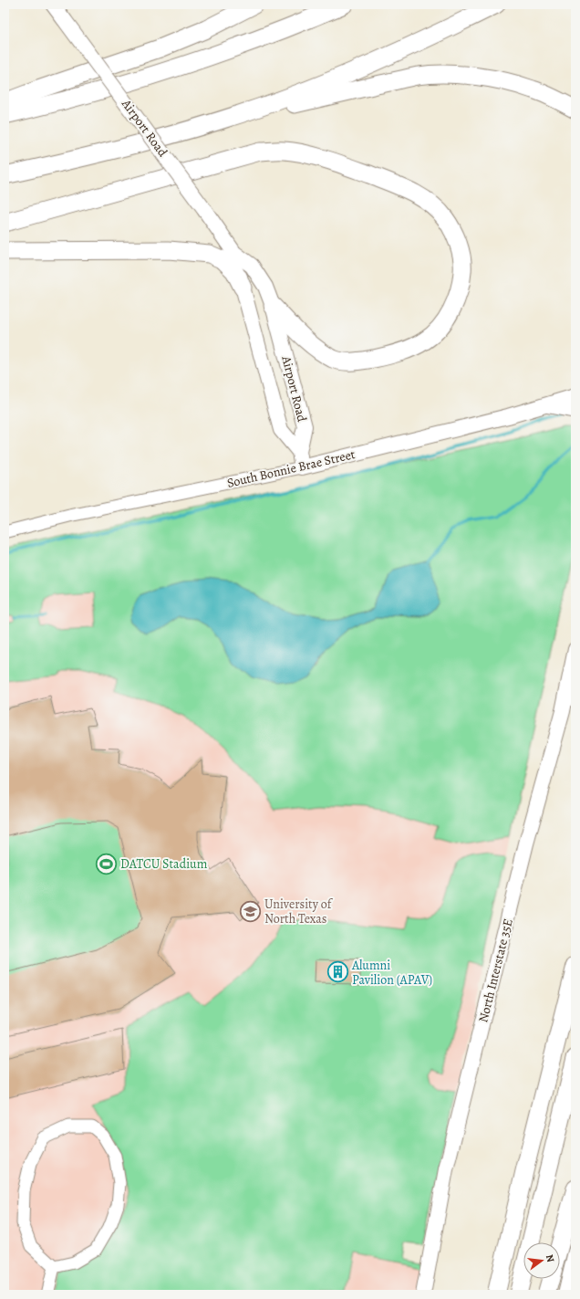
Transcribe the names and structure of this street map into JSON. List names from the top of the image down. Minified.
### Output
{"streets":{"main road":["Airport Road","South Bonnie Brae Street","North Interstate 35E"]},"crossings":[["Airport Road","South Bonnie Brae Street"]],"places":{"sports":["DATCU Stadium"],"school or university":["University of North Texas"],"building":["Alumni Pavilion (APAV)"]},"north":"right"}
